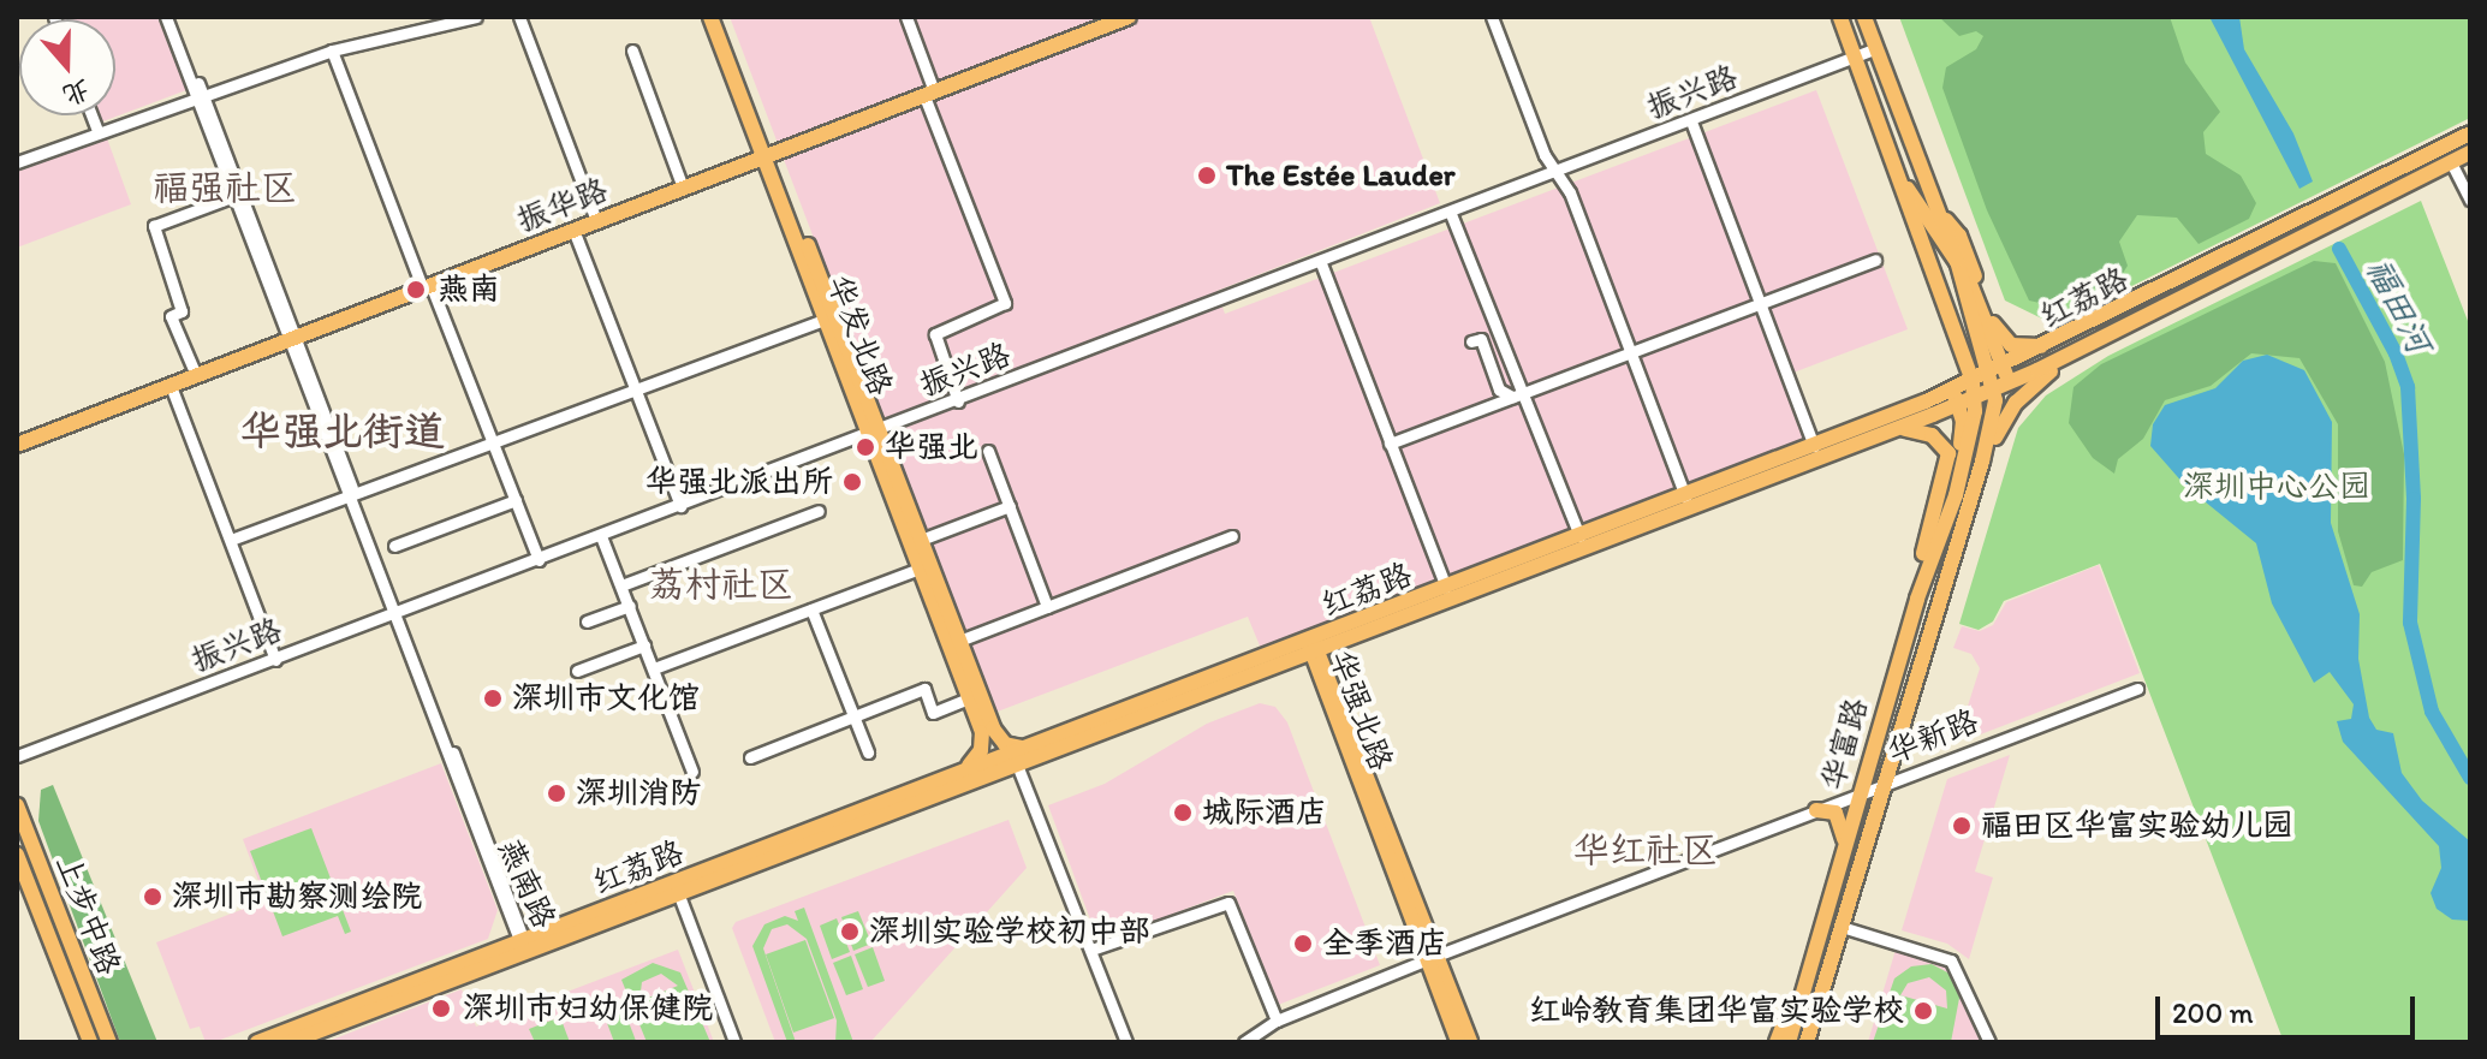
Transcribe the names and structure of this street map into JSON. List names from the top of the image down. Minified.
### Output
{"streets":{"main road":["振华路","红荔路","华发北路","华强北路","华富路","上步中路"],"street":["振兴路","华新路","燕南路"]},"crossings":[["振兴路","华发北路"],["振兴路","华富路"],["振兴路","燕南路"],["振华路","华发北路"],["振华路","燕南路"],["红荔路","华发北路"],["红荔路","华强北路"],["红荔路","华富路"],["红荔路","燕南路"],["华强北路","华新路"],["华新路","华富路"]],"districts":["福强社区","华强北街道","荔村社区","华红社区"],"water":["福田河"],"parks":["深圳中心公园"],"places":["The Estée Lauder","燕南","华强北","华强北派出所","深圳市文化馆","深圳消防","城际酒店","福田区华富实验幼儿园","深圳市勘察测绘院","深圳实验学校初中部","全季酒店","深圳市妇幼保健院","红岭教育集团华富实验学校"],"scale_bar":"200 m","north":"bottom"}
